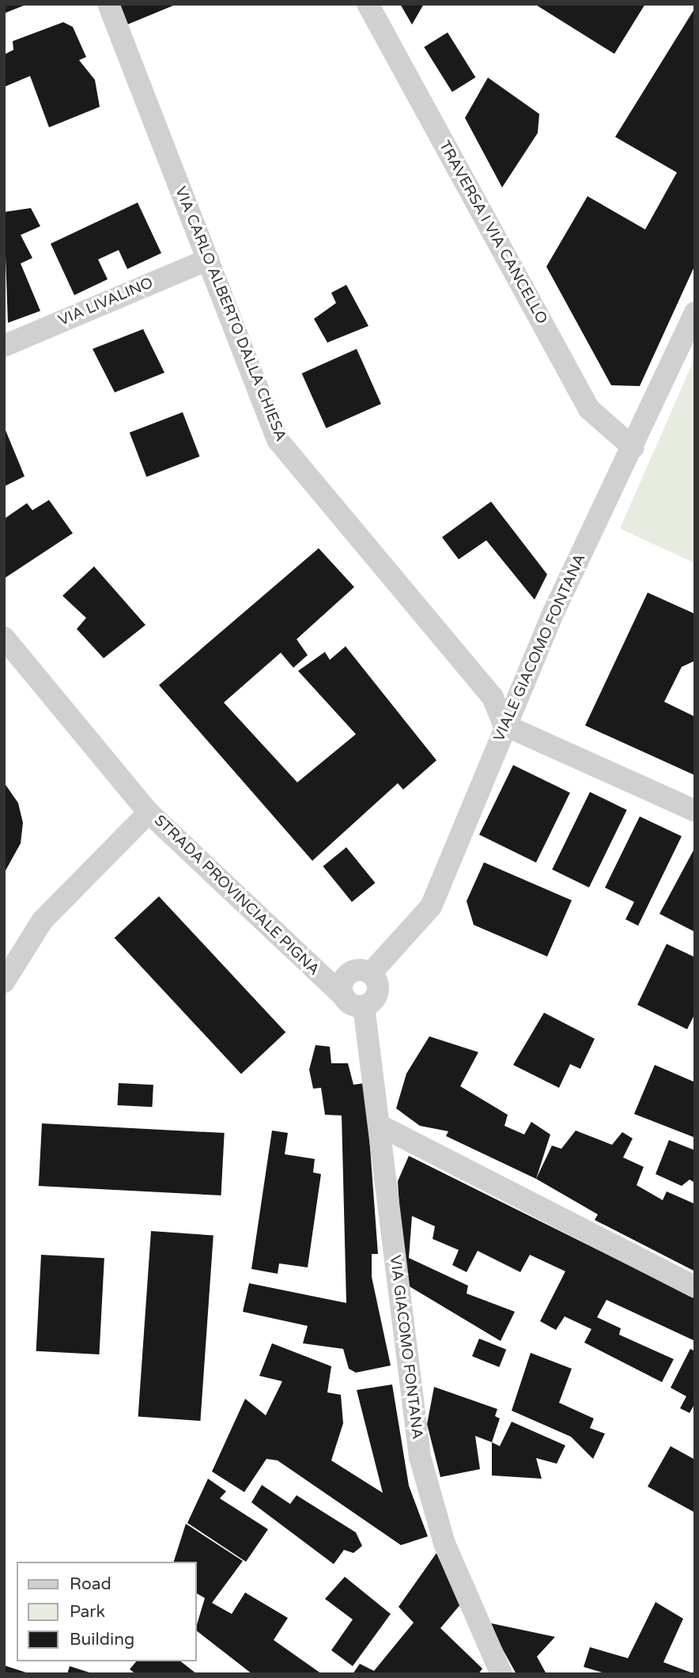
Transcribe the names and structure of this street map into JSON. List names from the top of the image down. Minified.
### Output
{"streets":{"street":["TRAVERSA I VIA CANCELLO","VIA LIVALINO","VIA CARLO ALBERTO DALLA CHIESA","VIALE GIACOMO FONTANA","STRADA PROVINCIALE PIGNA","VIA GIACOMO FONTANA"]},"crossings":[["TRAVERSA I VIA CANCELLO","VIALE GIACOMO FONTANA"],["VIA LIVALINO","VIA CARLO ALBERTO DALLA CHIESA"],["VIA CARLO ALBERTO DALLA CHIESA","VIALE GIACOMO FONTANA"],["VIALE GIACOMO FONTANA","STRADA PROVINCIALE PIGNA"],["VIALE GIACOMO FONTANA","VIA GIACOMO FONTANA"],["STRADA PROVINCIALE PIGNA","VIA GIACOMO FONTANA"]],"legend":["Road","Park","Building"]}
